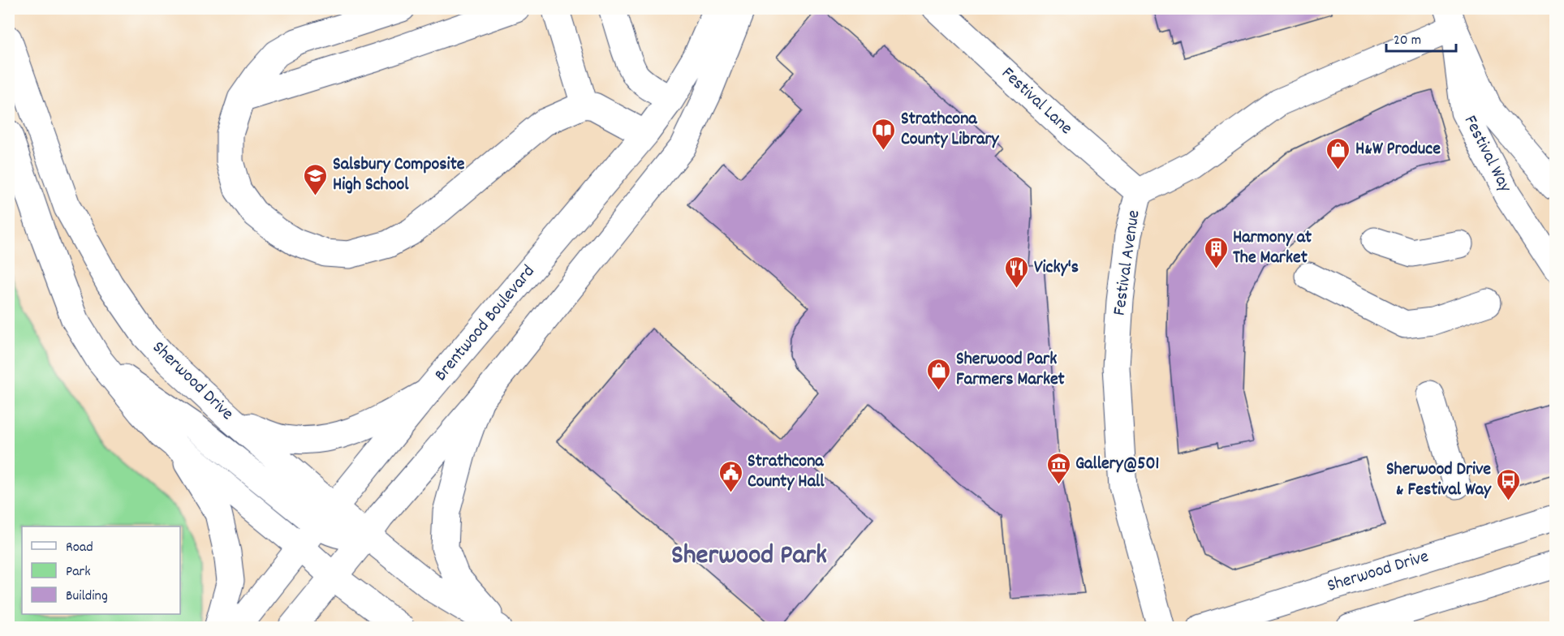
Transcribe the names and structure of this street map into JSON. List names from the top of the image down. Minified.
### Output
{"streets":{"main road":["Festival Lane","Festival Way","Festival Avenue","Brentwood Boulevard","Sherwood Drive"]},"crossings":[["Festival Lane","Festival Avenue"],["Festival Way","Festival Avenue"],["Brentwood Boulevard","Sherwood Drive"]],"districts":["Sherwood Park"],"places":{"library":["Strathcona County Library"],"shop":["H&W Produce","Sherwood Park Farmers Market"],"school or university":["Salsbury Composite High School"],"building":["Harmony at The Market"],"restaurant":["Vicky's"],"museum":["Gallery@501"],"public building":["Strathcona County Hall"],"bus stop":["Sherwood Drive & Festival Way"]},"legend":["Road","Park","Building"],"scale_bar":"20 m"}
